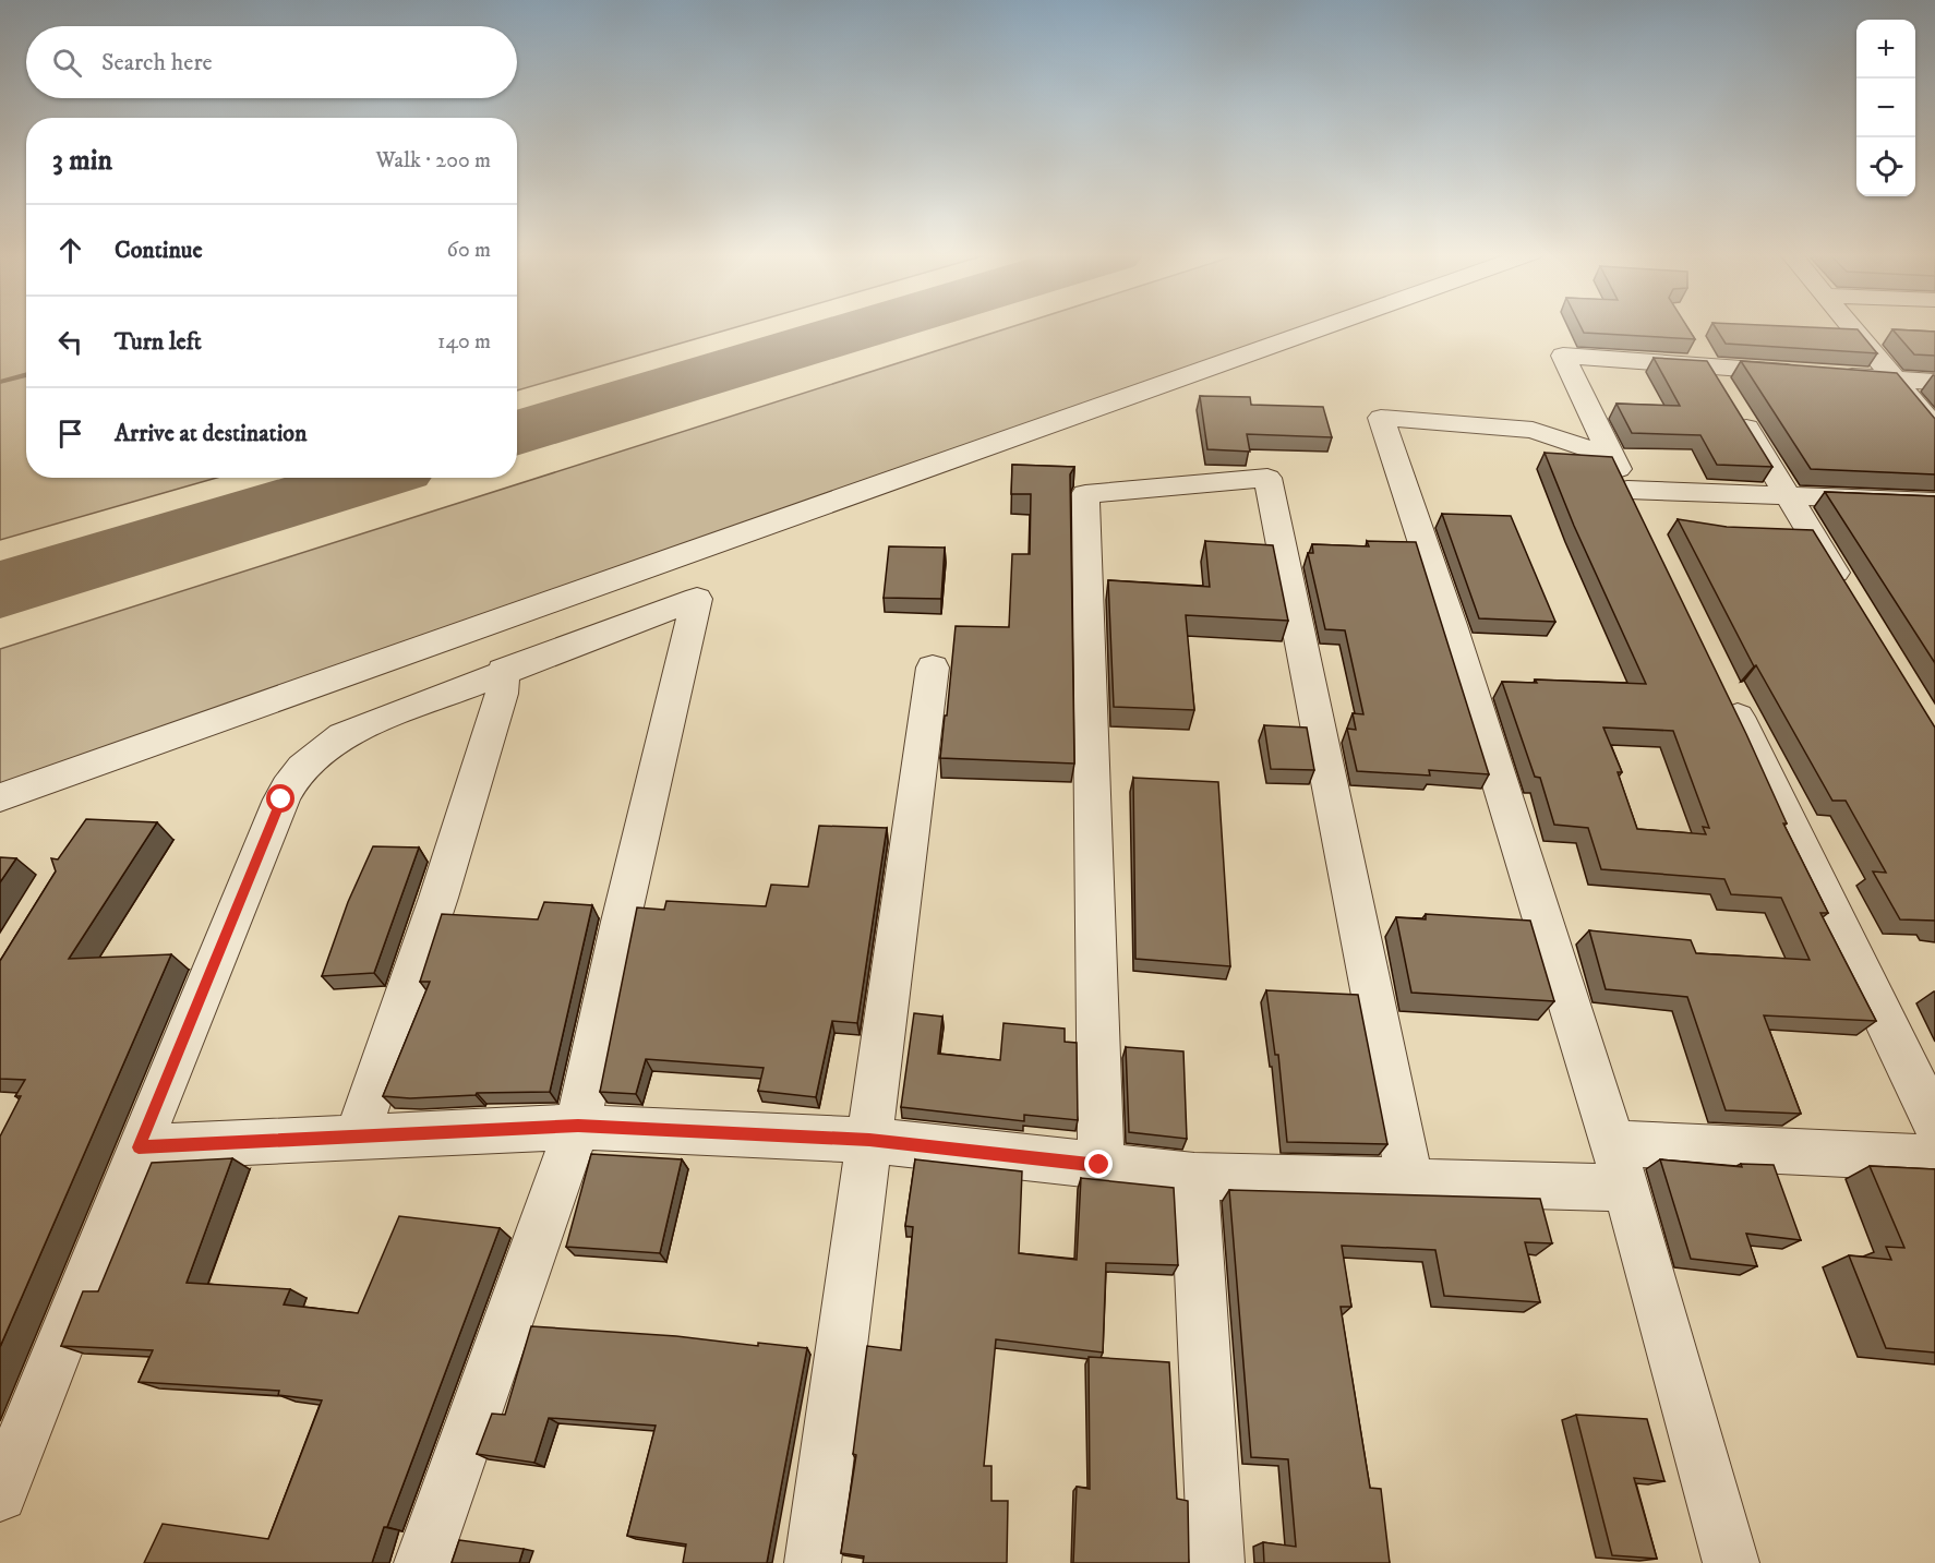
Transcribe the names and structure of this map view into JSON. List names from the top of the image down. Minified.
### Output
{"page":{"map_buttons":["+","−"],"search":"Search here","heading":["3 min","Walk · 200 m"],"list":[["Continue","60 m"],["Turn left","140 m"],"Arrive at destination"]}}
